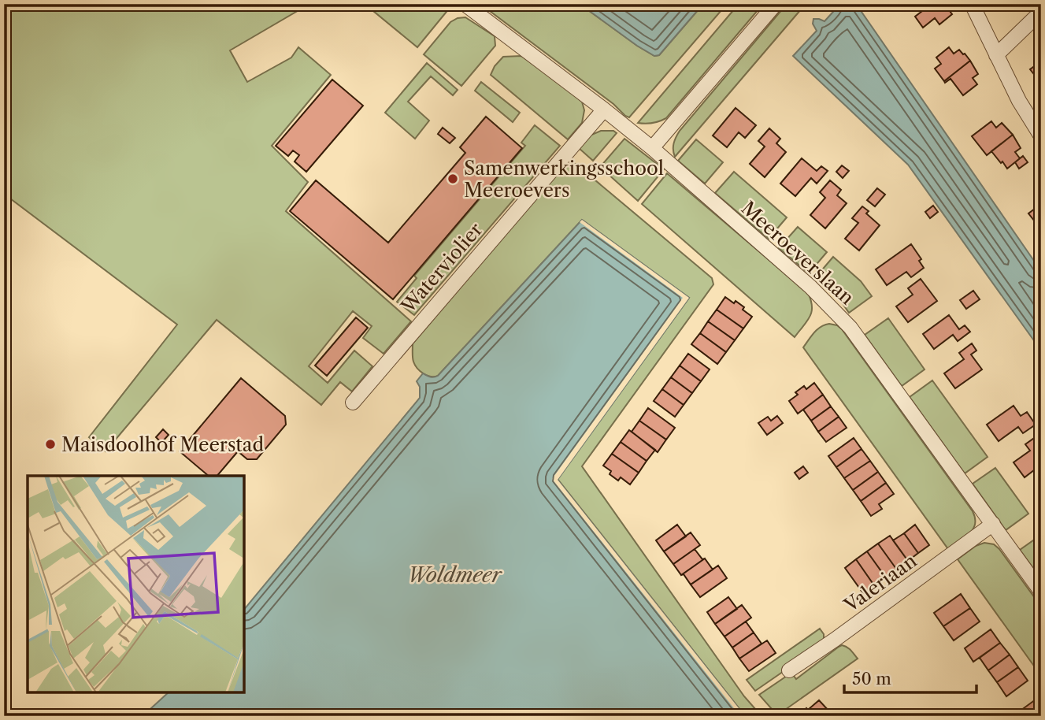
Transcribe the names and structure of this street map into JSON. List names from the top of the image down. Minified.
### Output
{"streets":{"street":["Meeroeverslaan","Waterviolier","Valeriaan"]},"crossings":[["Meeroeverslaan","Waterviolier"],["Meeroeverslaan","Valeriaan"]],"water":["Woldmeer"],"places":["Samenwerkingsschool Meeroevers","Maisdoolhof Meerstad"],"scale_bar":"50 m"}
